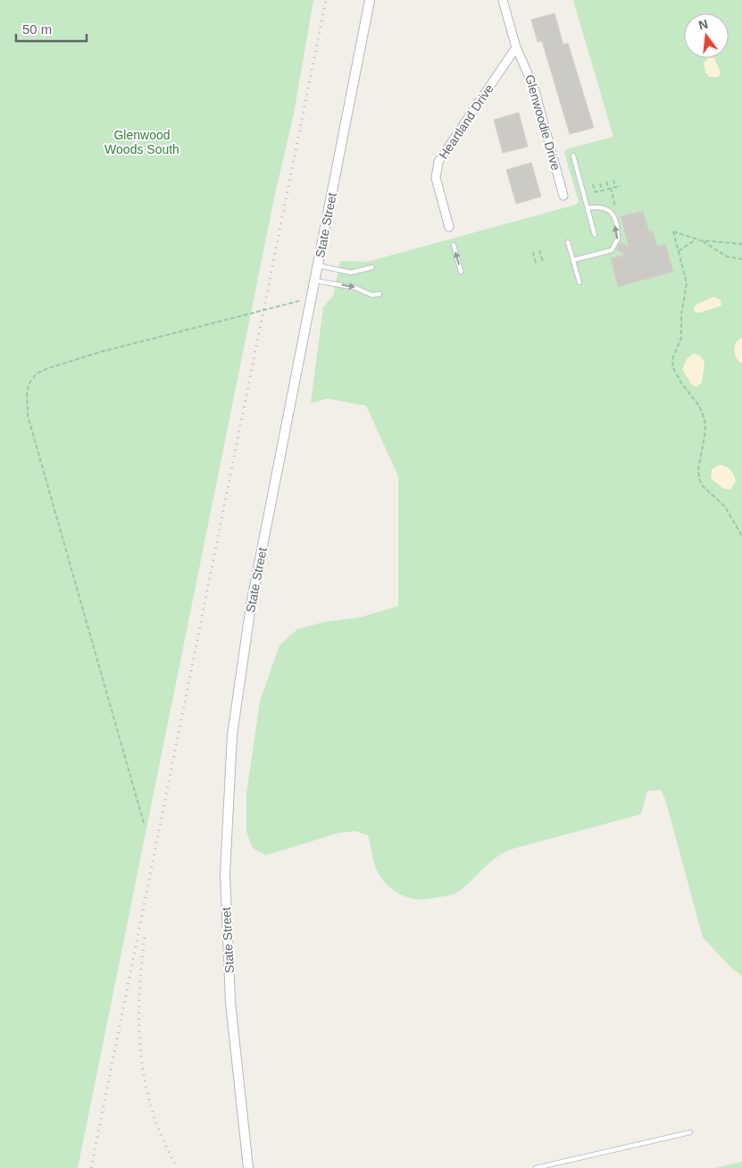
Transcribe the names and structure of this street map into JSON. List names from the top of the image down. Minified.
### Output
{"streets":{"street":["Heartland Drive","Glenwoodie Drive","State Street"]},"crossings":[["Heartland Drive","Glenwoodie Drive"]],"parks":["Glenwood Woods South"],"scale_bar":"50 m","north":"top"}
